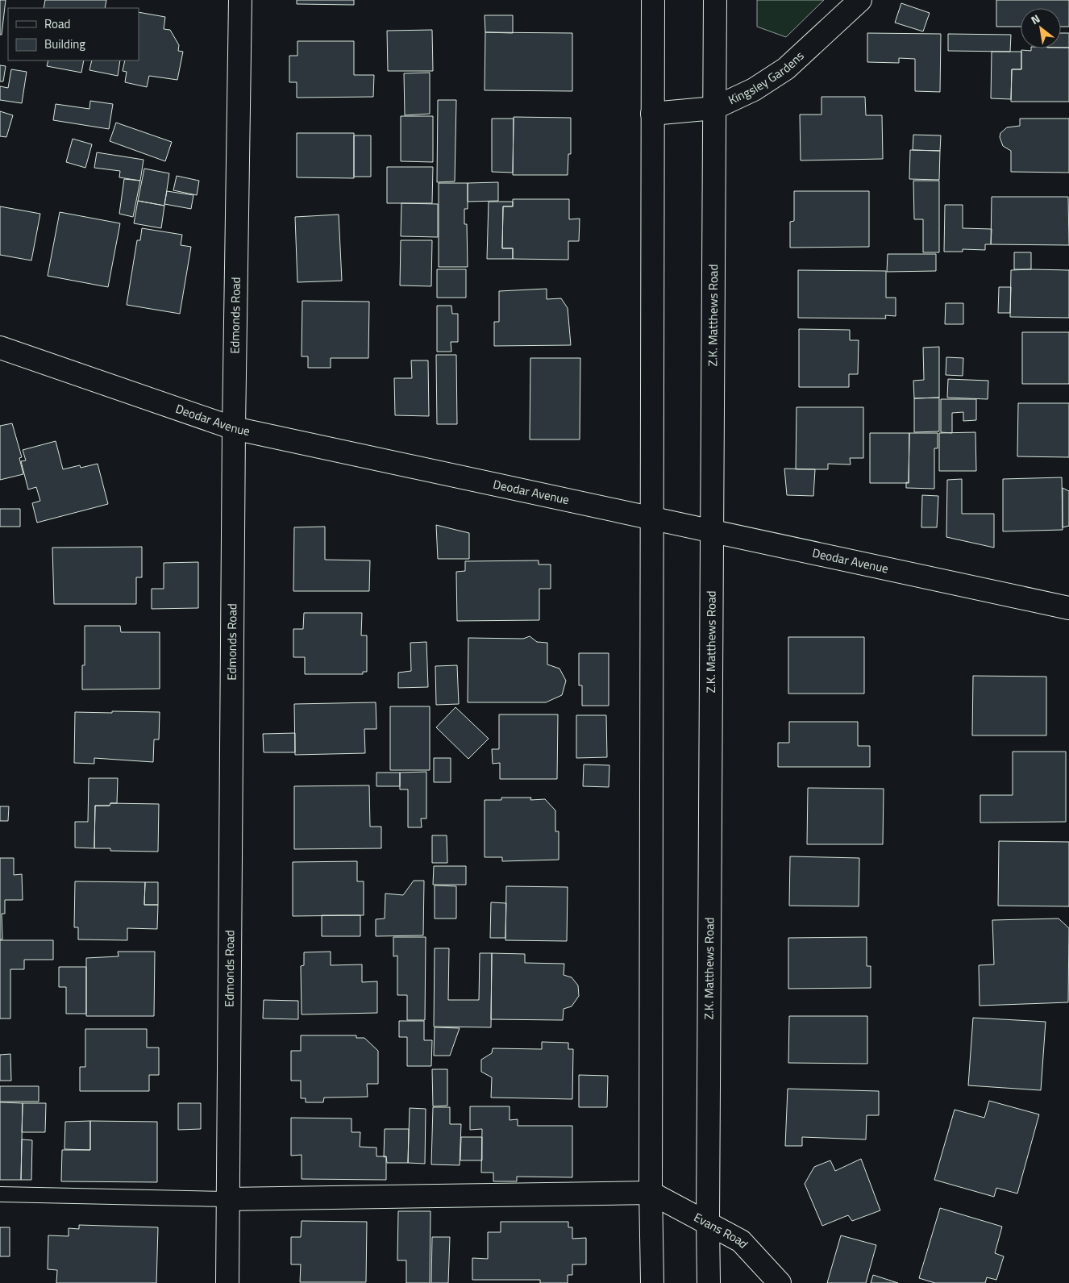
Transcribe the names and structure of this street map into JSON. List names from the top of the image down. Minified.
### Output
{"streets":{"street":["Kingsley Gardens","Edmonds Road","Z.K. Matthews Road","Deodar Avenue","Evans Road"]},"crossings":[["Kingsley Gardens","Z.K. Matthews Road"],["Edmonds Road","Deodar Avenue"],["Z.K. Matthews Road","Deodar Avenue"],["Z.K. Matthews Road","Evans Road"]],"legend":["Road","Building"],"north":"top left"}
